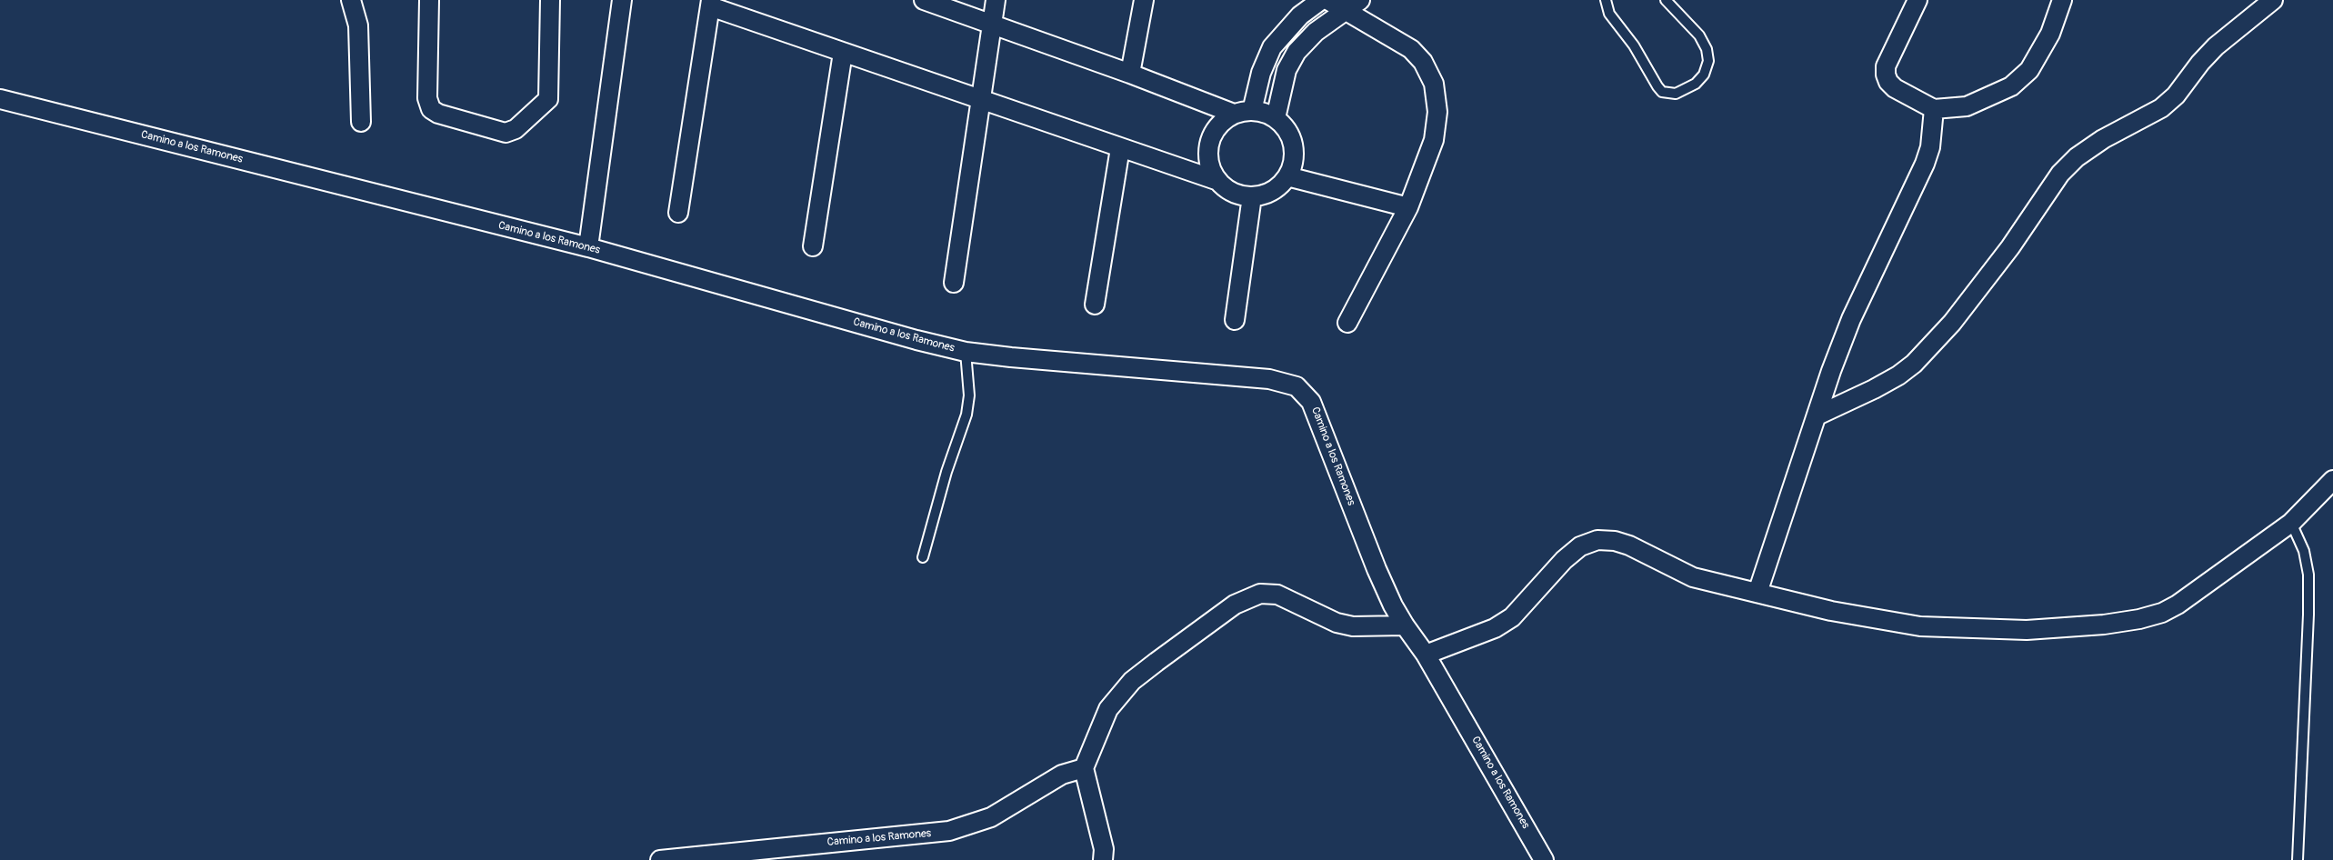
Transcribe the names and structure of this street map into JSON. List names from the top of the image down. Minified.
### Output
{"streets":{"street":["Camino a los Ramones"]}}
